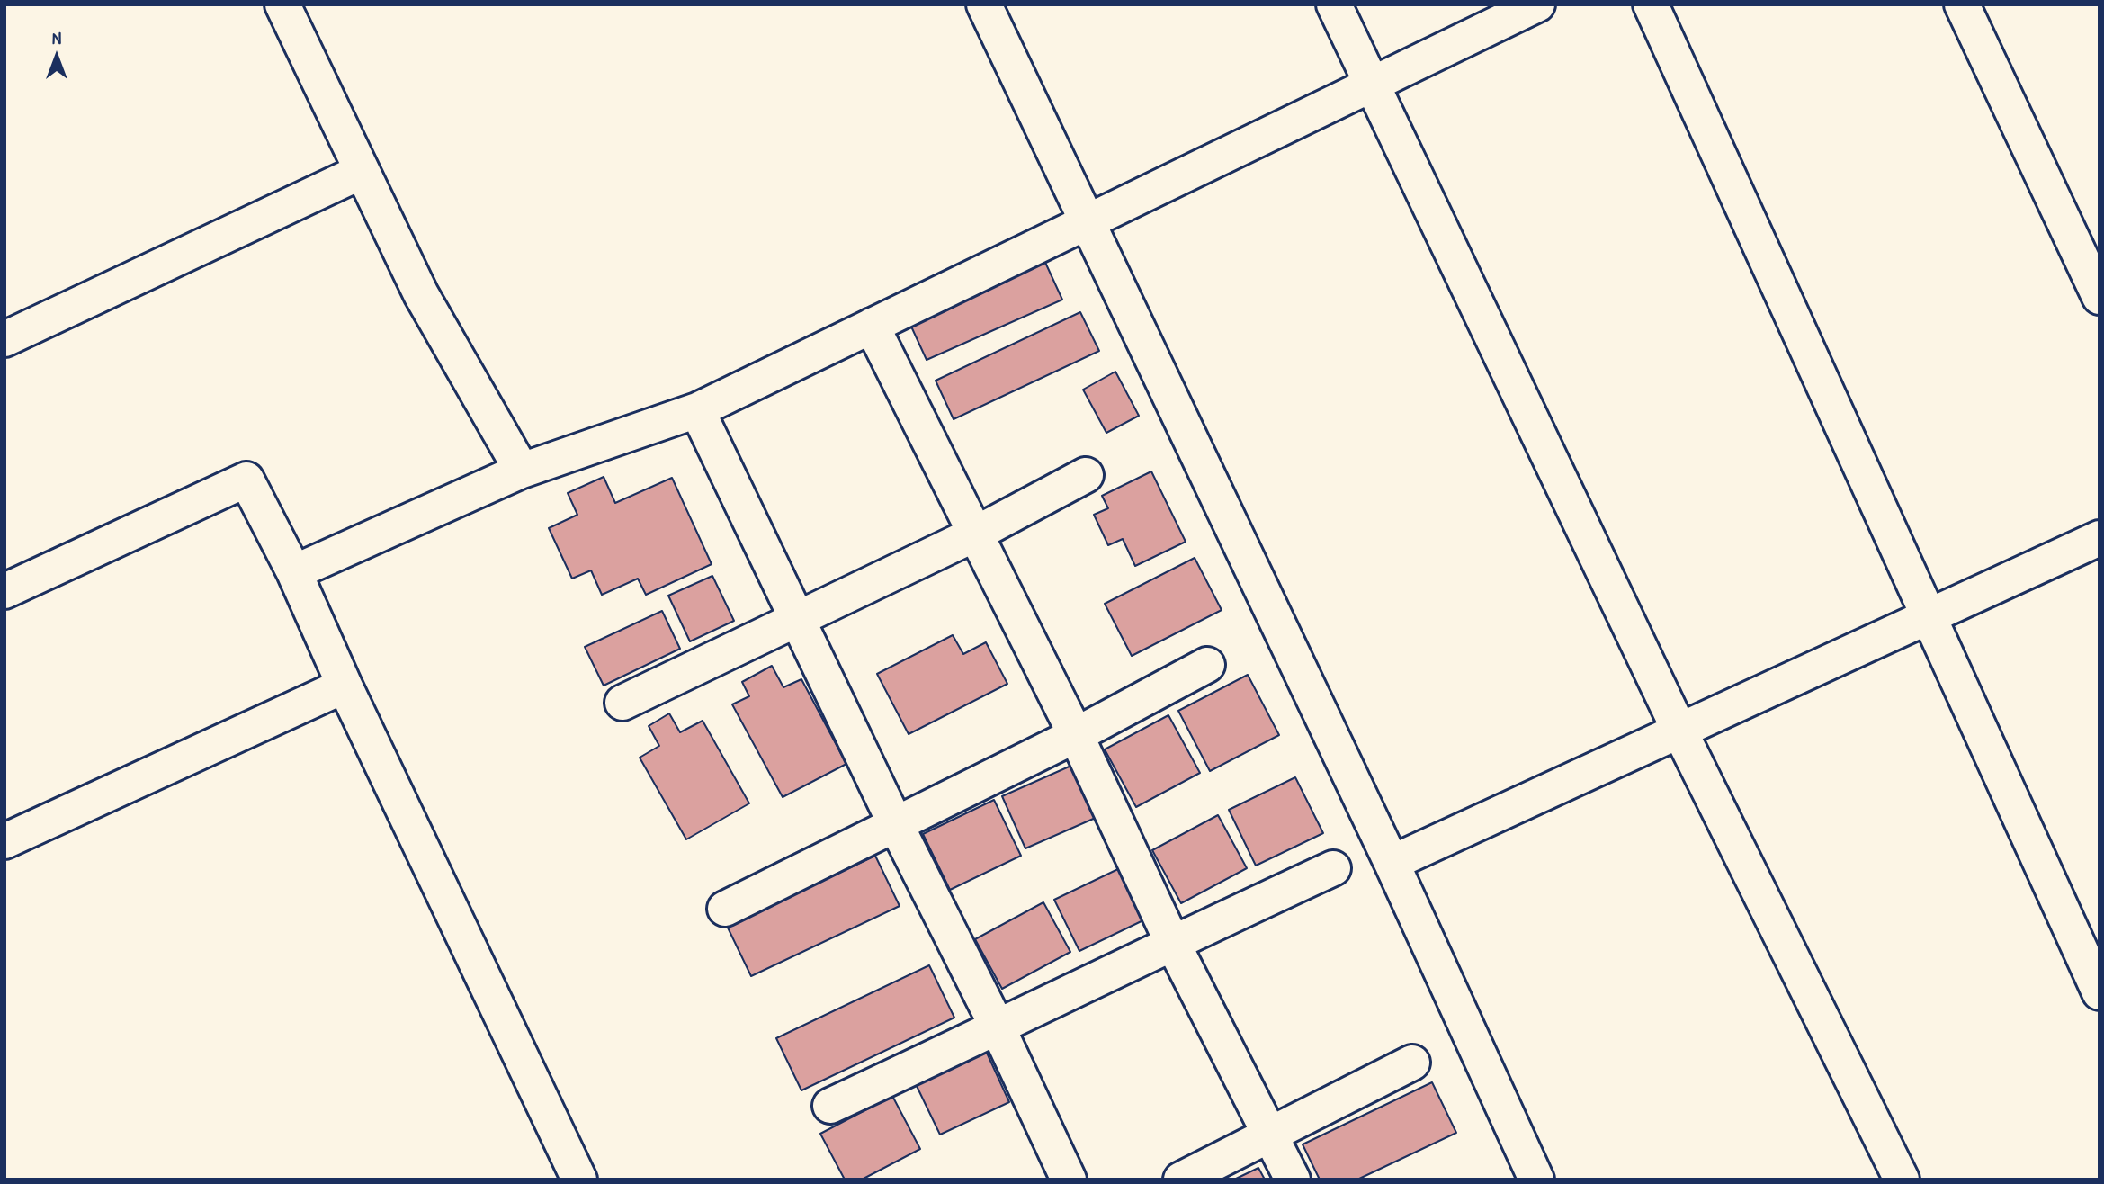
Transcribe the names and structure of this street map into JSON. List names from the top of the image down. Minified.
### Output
{"north":"top"}
